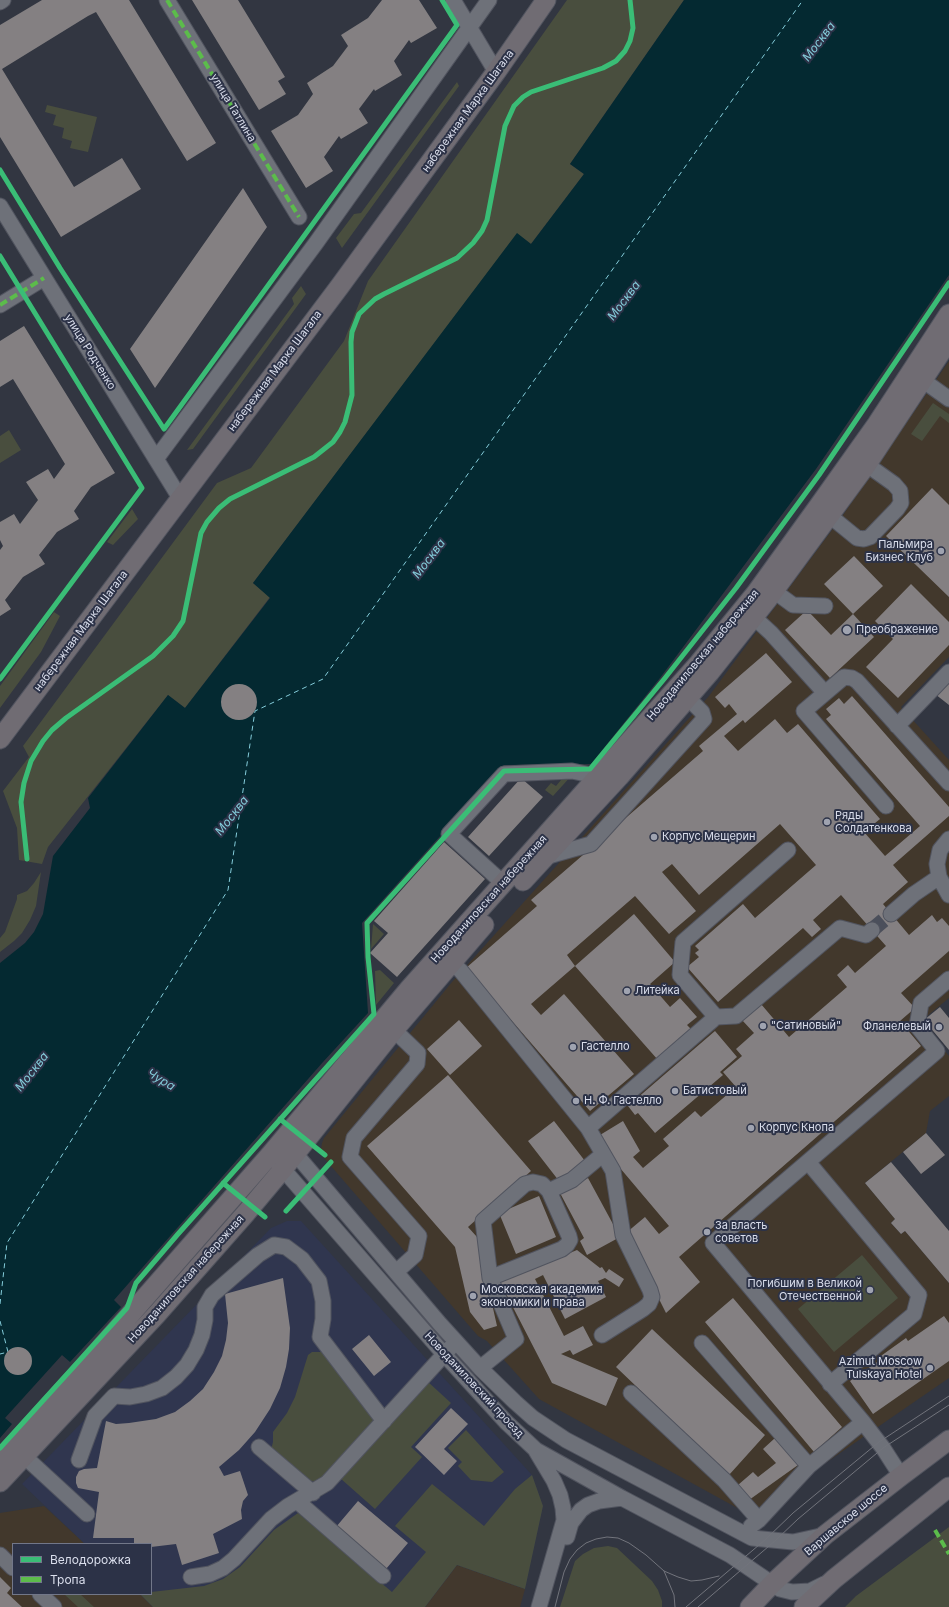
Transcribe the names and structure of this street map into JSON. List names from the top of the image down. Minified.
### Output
{"streets":{"main road":["набережная Марка Шагала","Новоданиловская набережная","Варшавское шоссе"],"street":["улица Татлина","улица Родченко","Новоданиловский проезд"]},"crossings":[["набережная Марка Шагала","улица Родченко"],["Новоданиловская набережная","Новоданиловский проезд"],["Новоданиловский проезд","Варшавское шоссе"]],"water":["Москва","Чура"],"places":["Пальмира Бизнес Клуб","Преображение","Ряды Солдатенкова","Корпус Мещерин","Литейка","\"Сатиновый\"","Фланелевый","Гастелло","Батистовый","Н. Ф. Гастелло","Корпус Кнопа","За власть советов","Погибшим в Великой Отечественной","Московская академия экономики и права","Azimut Moscow Tulskaya Hotel"],"legend":["Велодорожка","Тропа"]}
